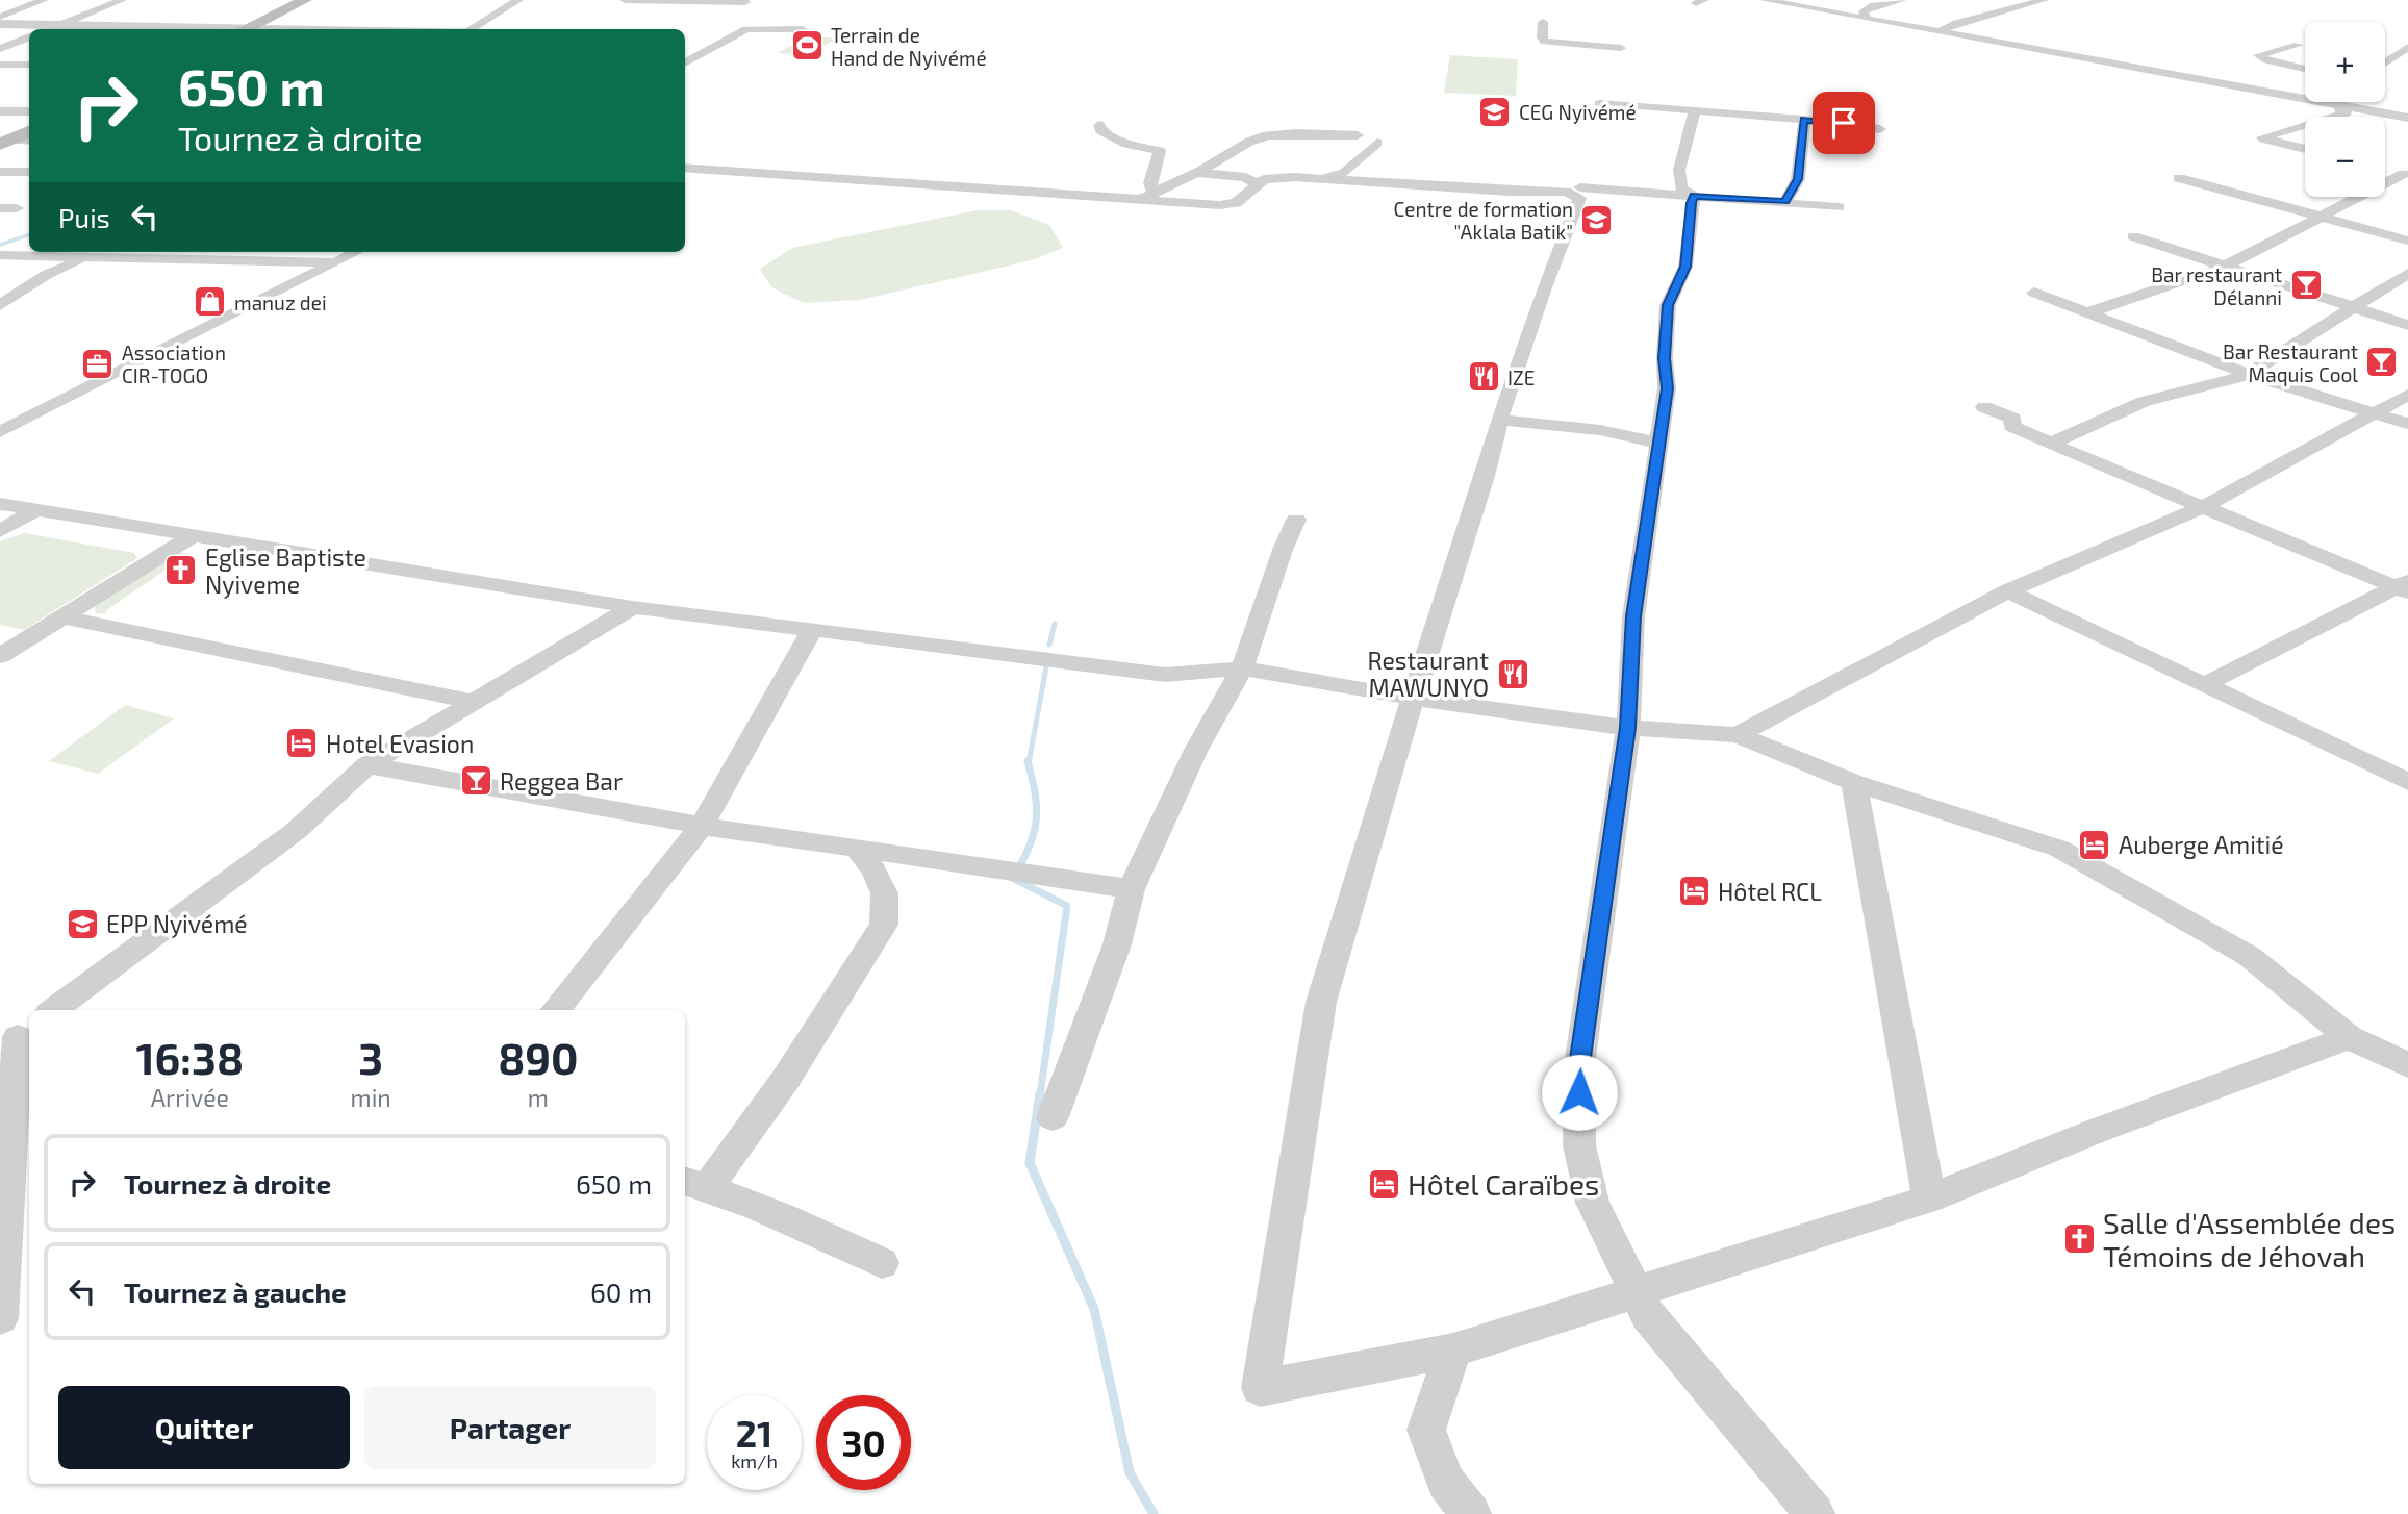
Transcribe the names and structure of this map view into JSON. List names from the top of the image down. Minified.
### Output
{"places":{"sports":["Terrain de Hand de Nyivémé"],"school or university":["CEG Nyivémé","Centre de formation \"Aklala Batik\"","EPP Nyivémé"],"bar":["Bar restaurant Délanni","Bar Restaurant Maquis Cool","Reggea Bar"],"shop":["manuz dei"],"office":["Association CIR-TOGO"],"restaurant":["IZE","Restaurant MAWUNYO"],"church":["Eglise Baptiste Nyiveme","Salle d'Assemblée des Témoins de Jéhovah"],"hotel":["Hotel Evasion","Auberge Amitié","Hôtel RCL","Hôtel Caraïbes"]},"page":{"map_buttons":["+","−"],"turn":["650 m","Tournez à droite"],"then":"Puis","eta":["16:38","Arrivée","3","min","890","m"],"list":[{"name":"Tournez à droite","value":"650 m"},{"name":"Tournez à gauche","value":"60 m"}],"buttons":["Quitter","Partager"],"speed":"21 km/h","limit":"30"}}
